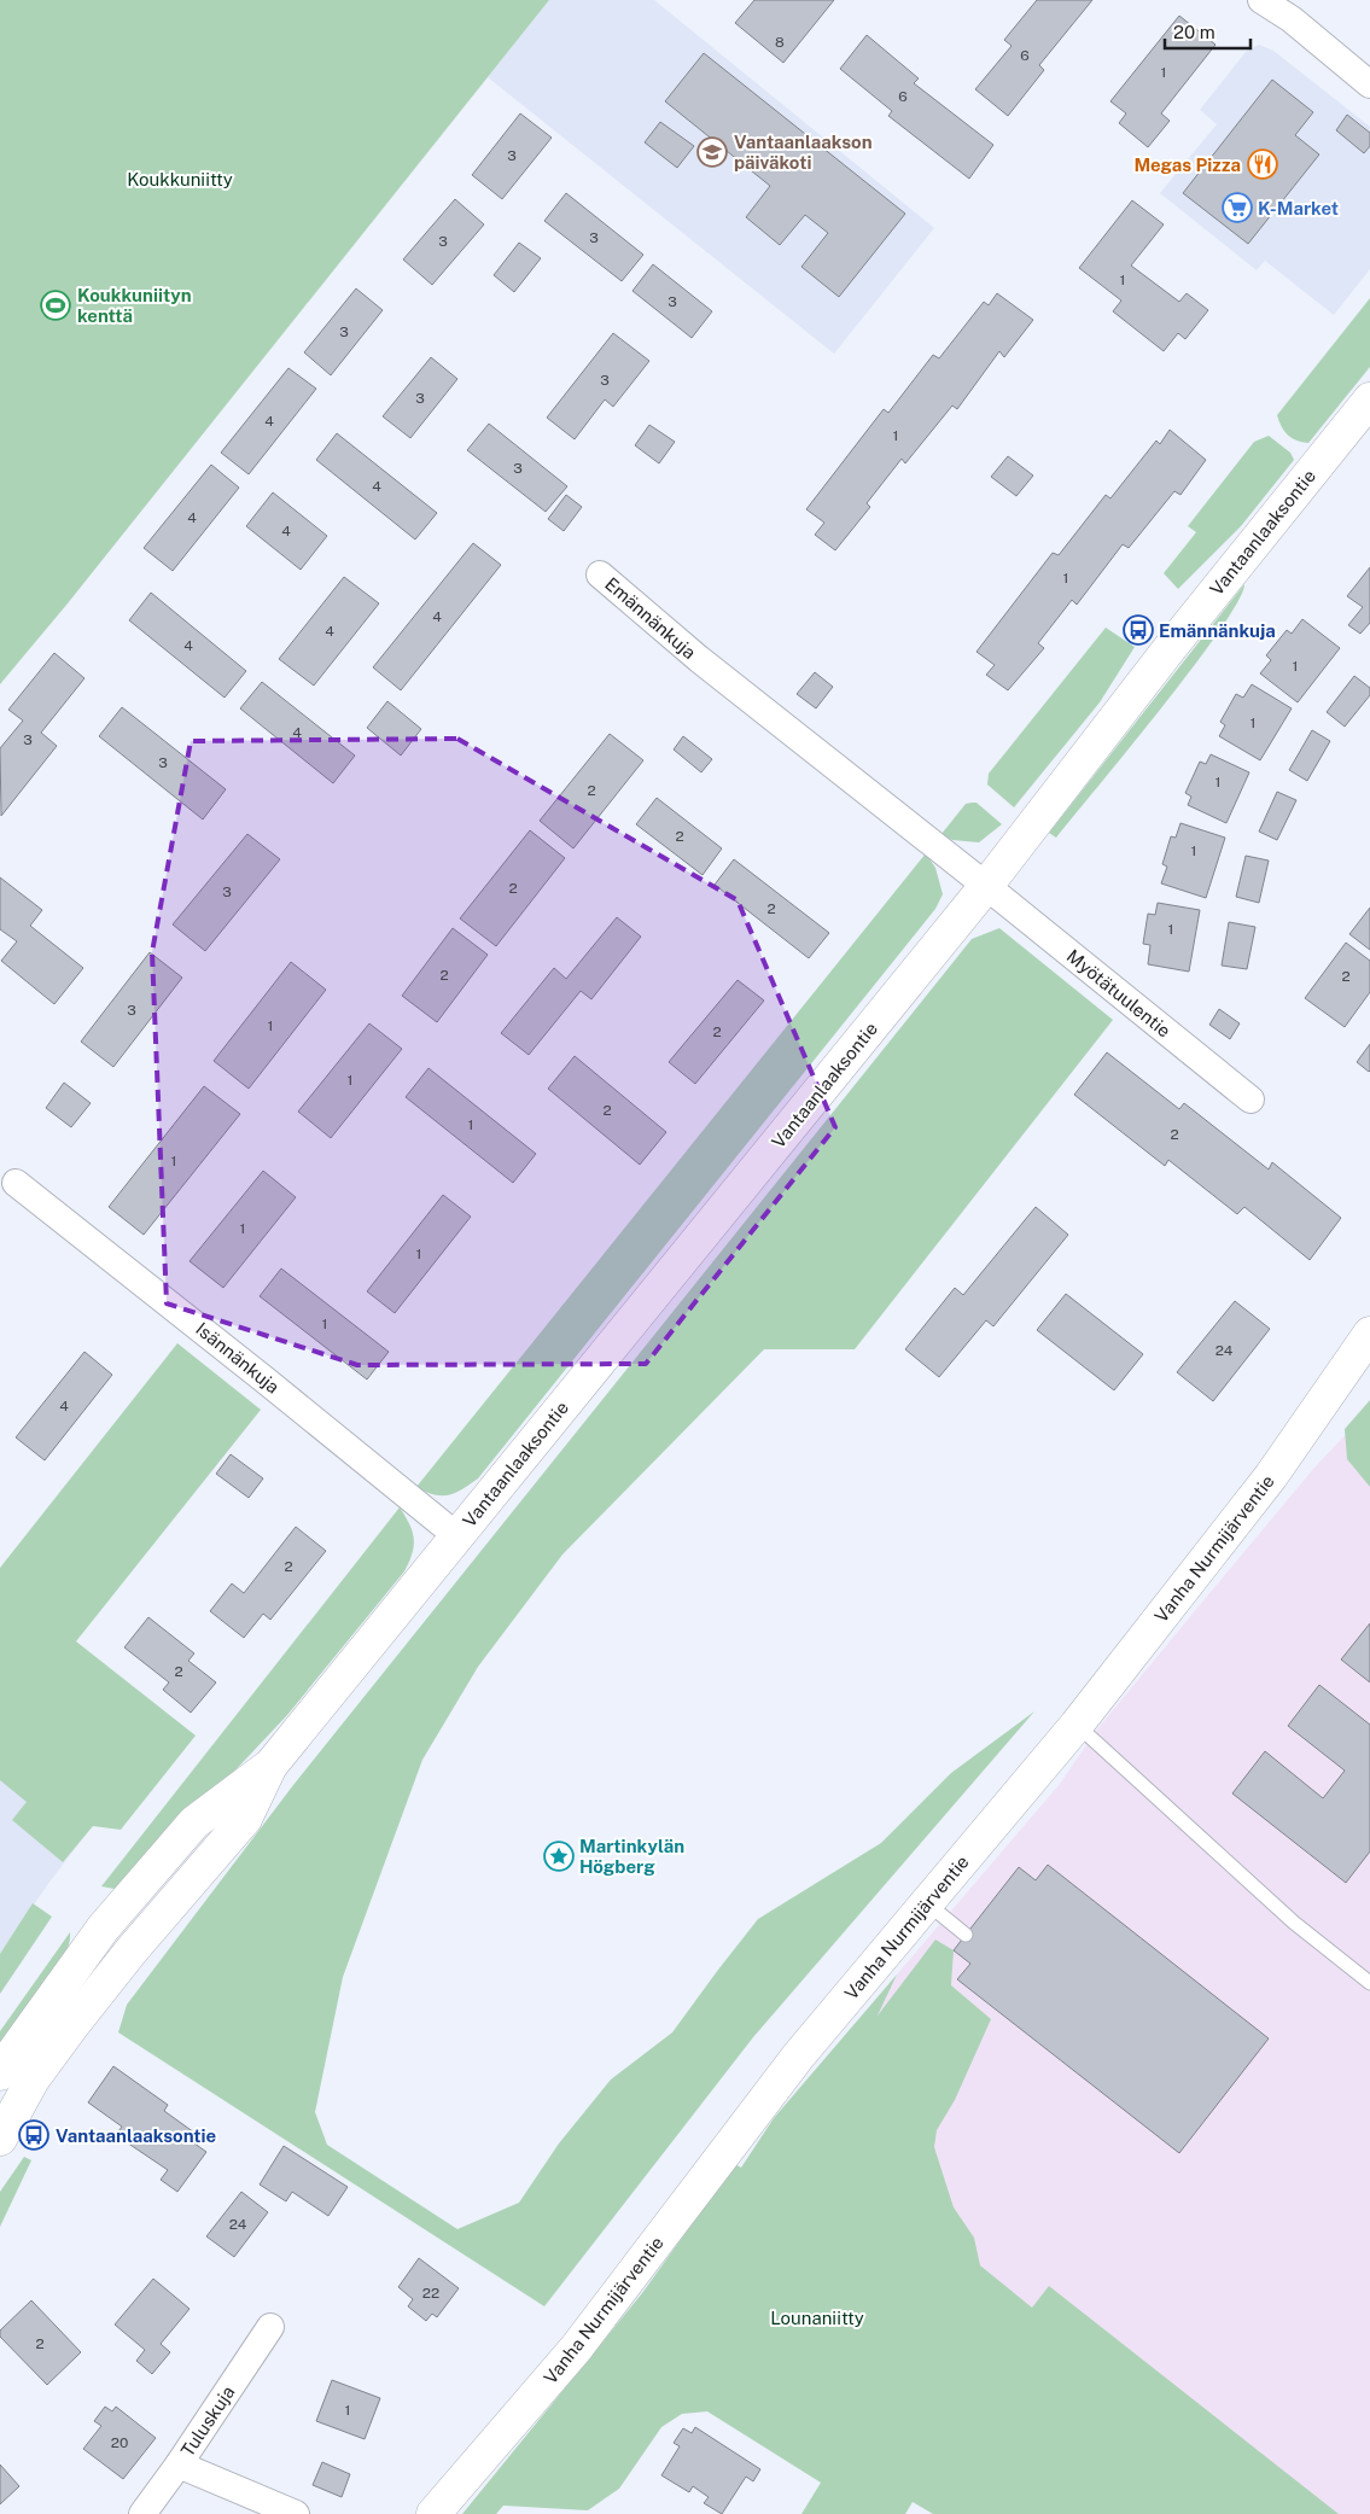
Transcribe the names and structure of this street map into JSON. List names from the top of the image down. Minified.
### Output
{"streets":{"main road":["Vantaanlaaksontie","Vanha Nurmijärventie"],"street":["Emännänkuja","Myötätuulentie","Isännänkuja","Tuluskuja"]},"crossings":[["Vantaanlaaksontie","Emännänkuja"],["Vantaanlaaksontie","Myötätuulentie"],["Vantaanlaaksontie","Isännänkuja"],["Emännänkuja","Myötätuulentie"]],"parks":["Koukkuniitty","Lounaniitty"],"places":{"school or university":["Vantaanlaakson päiväkoti"],"restaurant":["Megas Pizza"],"supermarket":["K-Market"],"sports":["Koukkuniityn kenttä"],"bus stop":["Emännänkuja","Vantaanlaaksontie"],"place":["Martinkylän Högberg"]},"house_numbers":["8","6","1","6","3","3","3","1","3","3","3","3","4","1","3","4","4","4","1","4","4","4","1","1","4","3","3","1","2","2","1","2","3","2","1","2","2","3","1","2","1","2","1","2","1","1","1","1","24","4","2","2","24","22","2","1","20"],"scale_bar":"20 m"}
